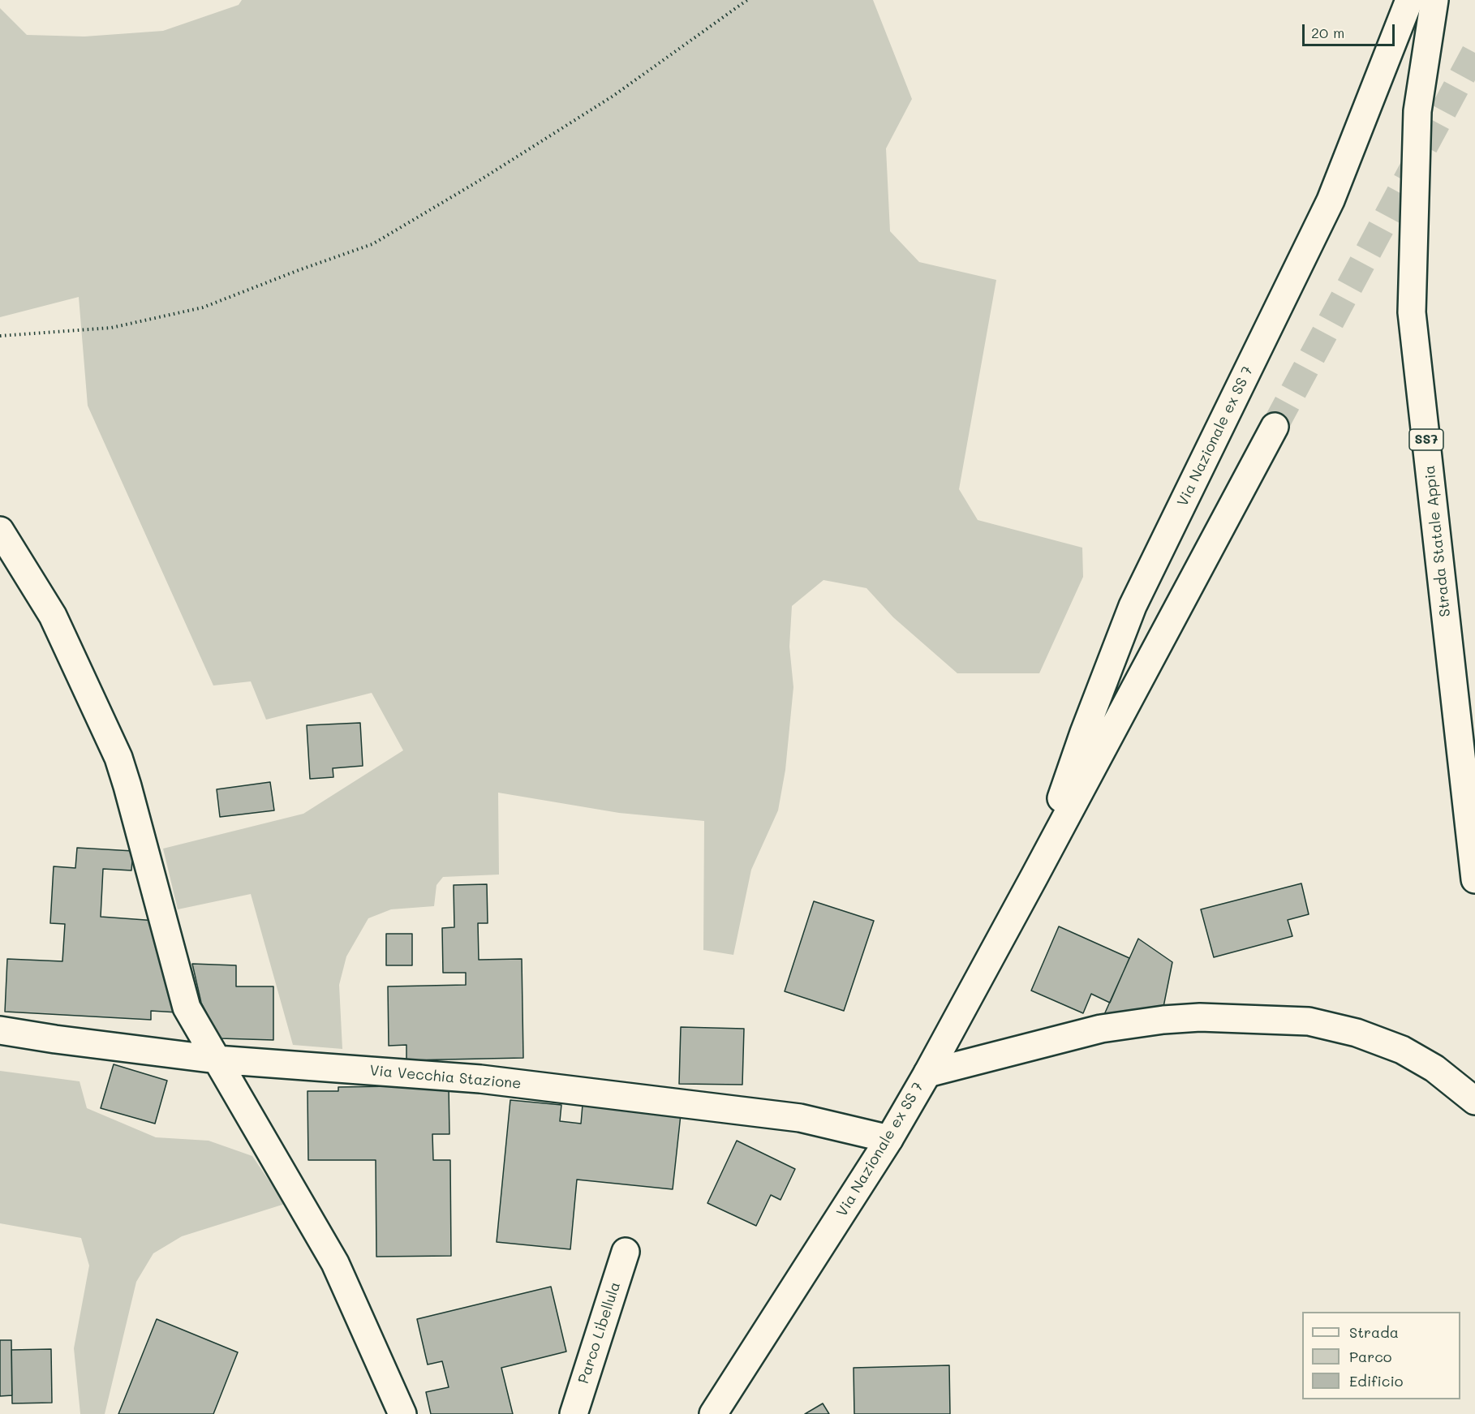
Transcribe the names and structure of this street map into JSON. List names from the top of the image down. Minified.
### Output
{"streets":{"street":["Via Nazionale ex SS 7","SS7","Strada Statale Appia","Via Vecchia Stazione","Parco Libellula"]},"crossings":[["Via Nazionale ex SS 7","Via Vecchia Stazione"]],"legend":["Strada","Parco","Edificio"],"scale_bar":"20 m"}
